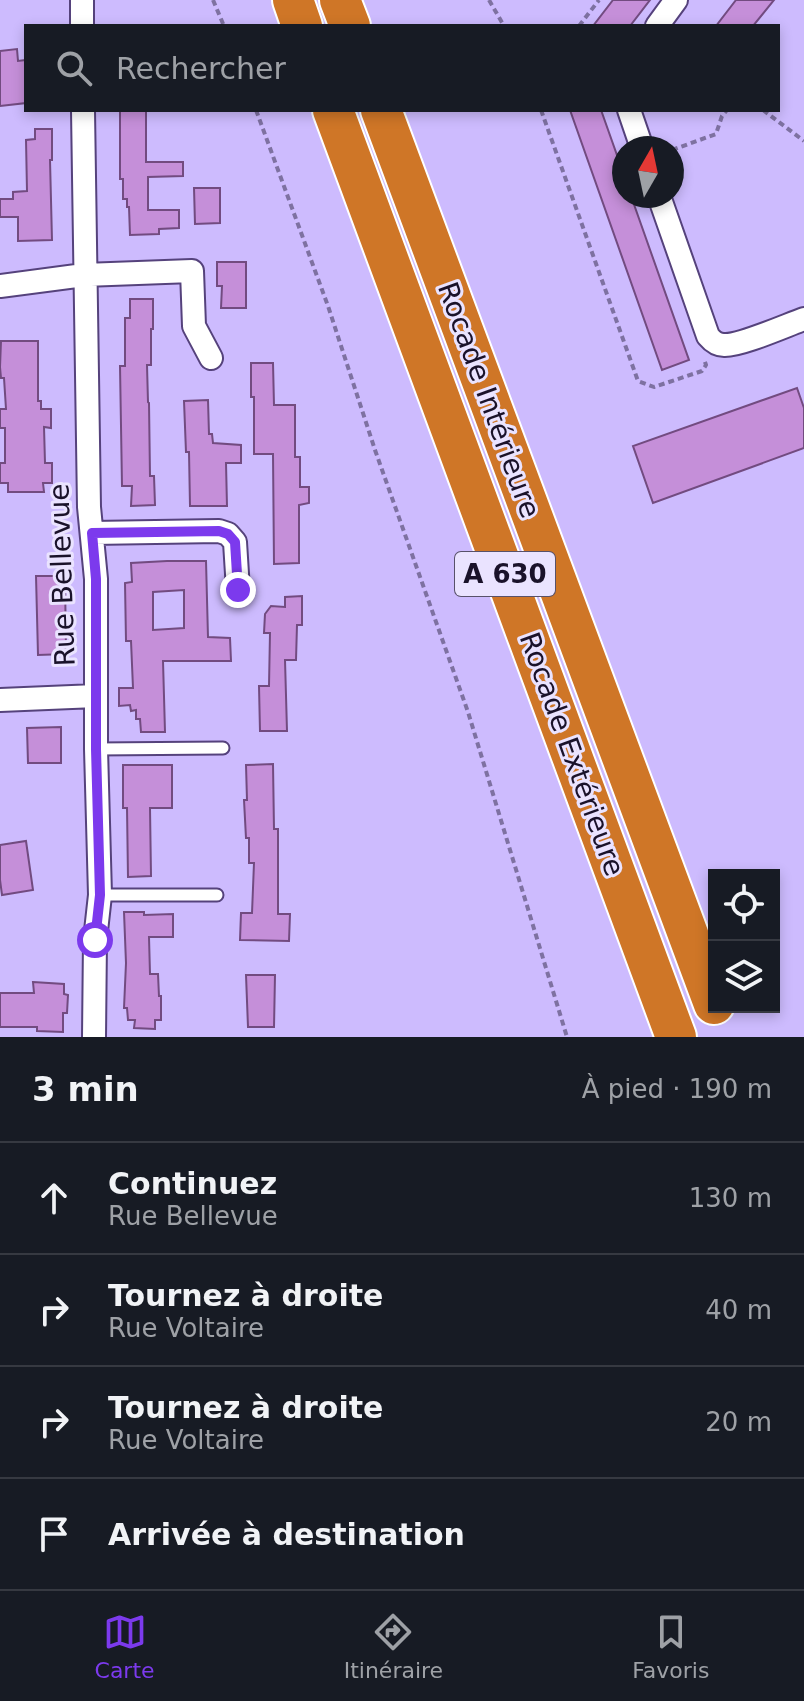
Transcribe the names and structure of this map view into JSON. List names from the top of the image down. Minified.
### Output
{"streets":{"highway":["Rocade Intérieure","A 630","Rocade Extérieure"],"street":["Rue Bellevue"]},"north":"top","page":{"search":"Rechercher","heading":["3 min","À pied · 190 m"],"list":[["Continuez","Rue Bellevue","130 m"],["Tournez à droite","Rue Voltaire","40 m"],["Tournez à droite","Rue Voltaire","20 m"],"Arrivée à destination"],"nav":["Carte","Itinéraire","Favoris"]}}
